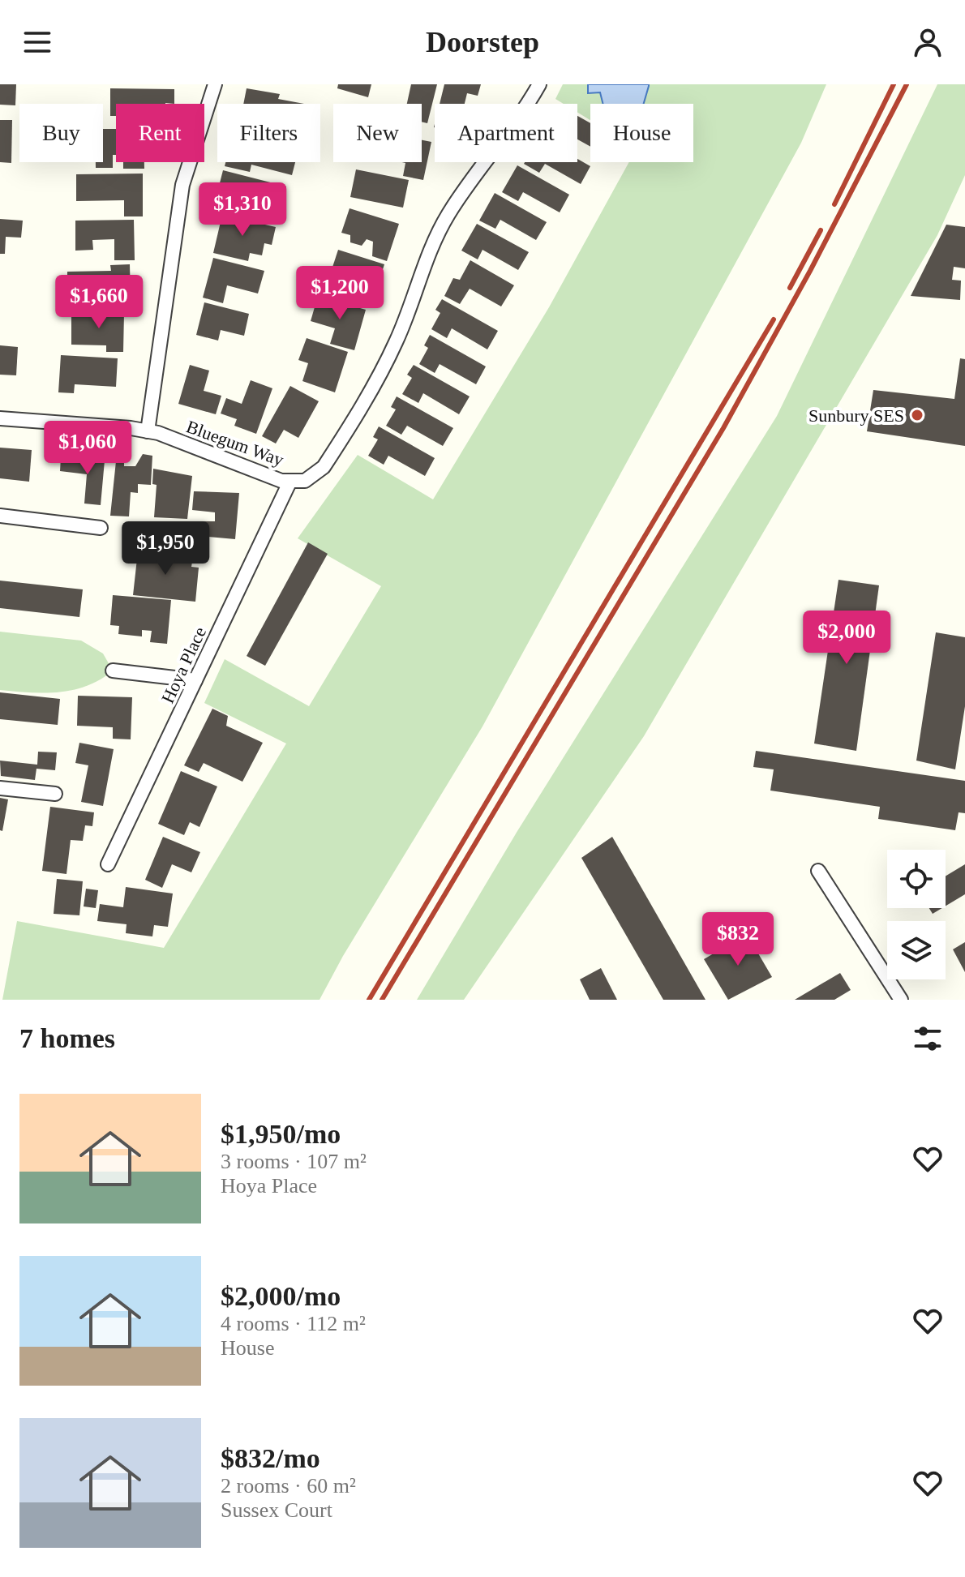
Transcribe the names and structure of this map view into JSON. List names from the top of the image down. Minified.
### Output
{"streets":{"street":["Bluegum Way","Hoya Place"]},"crossings":[["Bluegum Way","Hoya Place"]],"places":["Sunbury SES"],"page":{"header":"Doorstep","chip":["Buy","Rent","Filters","New","Apartment","House"],"price":["$1,310","$1,200","$1,660","$1,060","$1,950","$2,000","$832"],"heading":"7 homes","list":[{"name":"$1,950/mo","note":"3 rooms · 107 m² · Hoya Place"},{"name":"$2,000/mo","note":"4 rooms · 112 m² · House"},{"name":"$832/mo","note":"2 rooms · 60 m² · Sussex Court"}]}}
